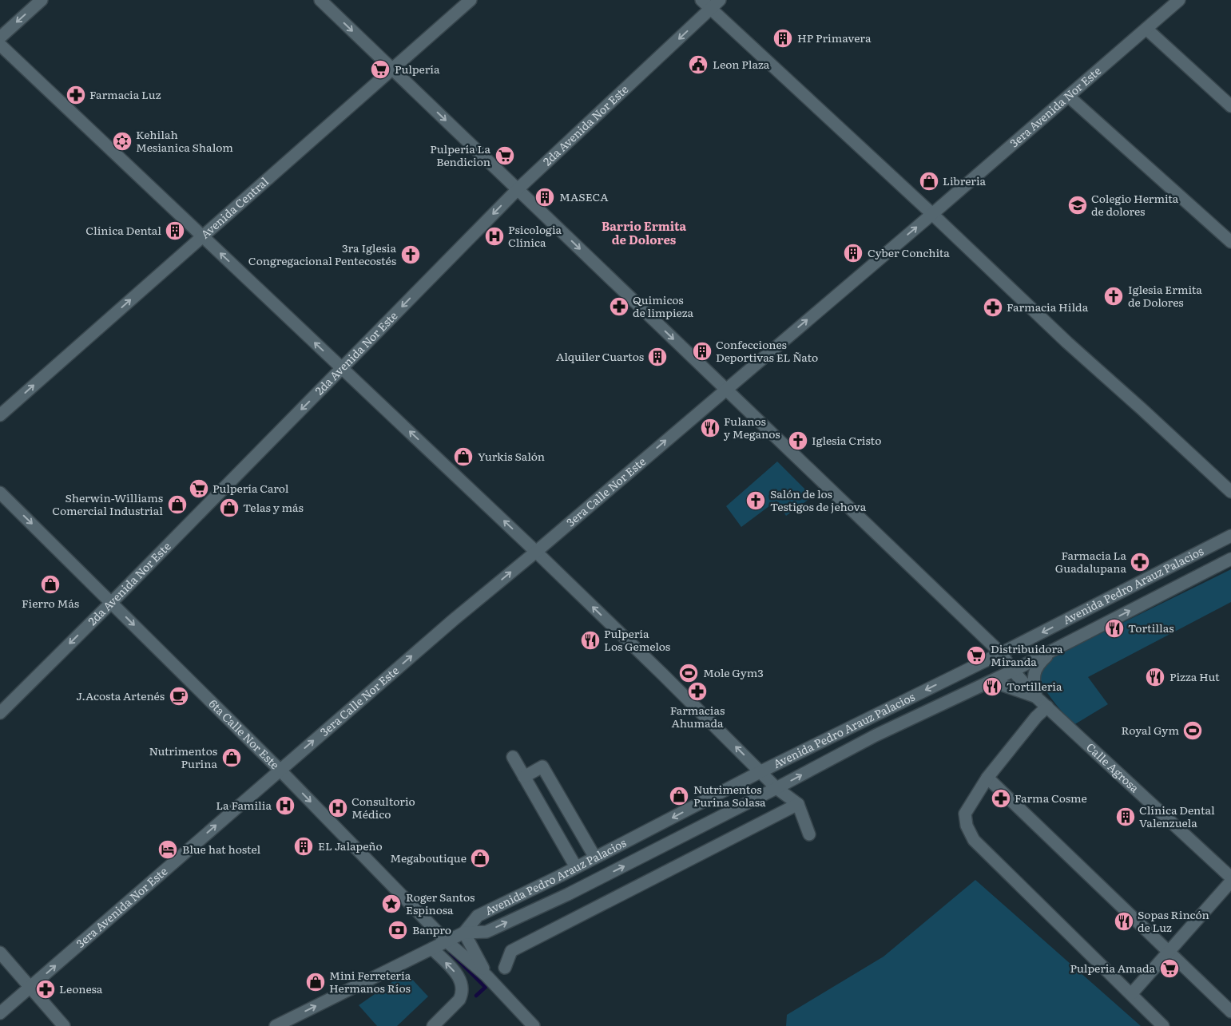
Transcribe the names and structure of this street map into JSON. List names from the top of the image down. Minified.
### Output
{"streets":{"street":["3era Avenida Nor Este","2da Avenida Nor Este","Avenida Central","3era Calle Nor Este","Avenida Pedro Arauz Palacios","6ta Calle Nor Este","Calle Agrosa"]},"crossings":[["3era Avenida Nor Este","3era Calle Nor Este"],["3era Avenida Nor Este","6ta Calle Nor Este"],["2da Avenida Nor Este","6ta Calle Nor Este"],["2da Avenida Nor Este","Calle Agrosa"],["Avenida Central","Calle Agrosa"],["3era Calle Nor Este","6ta Calle Nor Este"],["3era Calle Nor Este","Calle Agrosa"],["Avenida Pedro Arauz Palacios","6ta Calle Nor Este"],["Avenida Pedro Arauz Palacios","Calle Agrosa"]],"one_way":["3era Avenida Nor Este","2da Avenida Nor Este","Avenida Central","3era Calle Nor Este","6ta Calle Nor Este","Calle Agrosa"],"districts":["Barrio Ermita de Dolores"],"places":{"building":["HP Primavera","MASECA","Clínica Dental","Cyber Conchita","Confecciones Deportivas EL Ñato","Alquiler Cuartos","Clínica Dental Valenzuela","EL Jalapeño"],"public building":["Leon Plaza"],"supermarket":["Pulpería","Pulpería La Bendicion","Pulpería Carol","Distribuidora Miranda","Pulperia Amada"],"pharmacy":["Farmacia Luz","Quimicos de limpieza","Farmacia Hilda","Farmacia La Guadalupana","Farmacias Ahumada","Farma Cosme","Leonesa"],"synagogue":["Kehilah Mesianica Shalom"],"shop":["Libreria","Yurkis Salón","Sherwin-Williams Comercial Industrial","Telas y más","Fierro Más","Nutrimentos Purina","Nutrimentos Purina Solasa","Megaboutique","Mini Ferretería Hermanos Ríos"],"school or university":["Colegio Hermita de dolores"],"hospital":["Psicologia Clínica","La Familia","Consultorio Médico"],"church":["3ra Iglesia Congregacional Pentecostés","Iglesia Ermita de Dolores","Iglesia Cristo","Salón de los Testigos de jehova"],"restaurant":["Fulanos y Meganos","Tortillas","Pulpería Los Gemelos","Pizza Hut","Tortilleria","Sopas Rincón de Luz"],"sports":["Mole Gym3","Royal Gym"],"cafe":["J.Acosta Artenés"],"hotel":["Blue hat hostel"],"place":["Roger Santos Espinosa"],"bank":["Banpro"]}}
